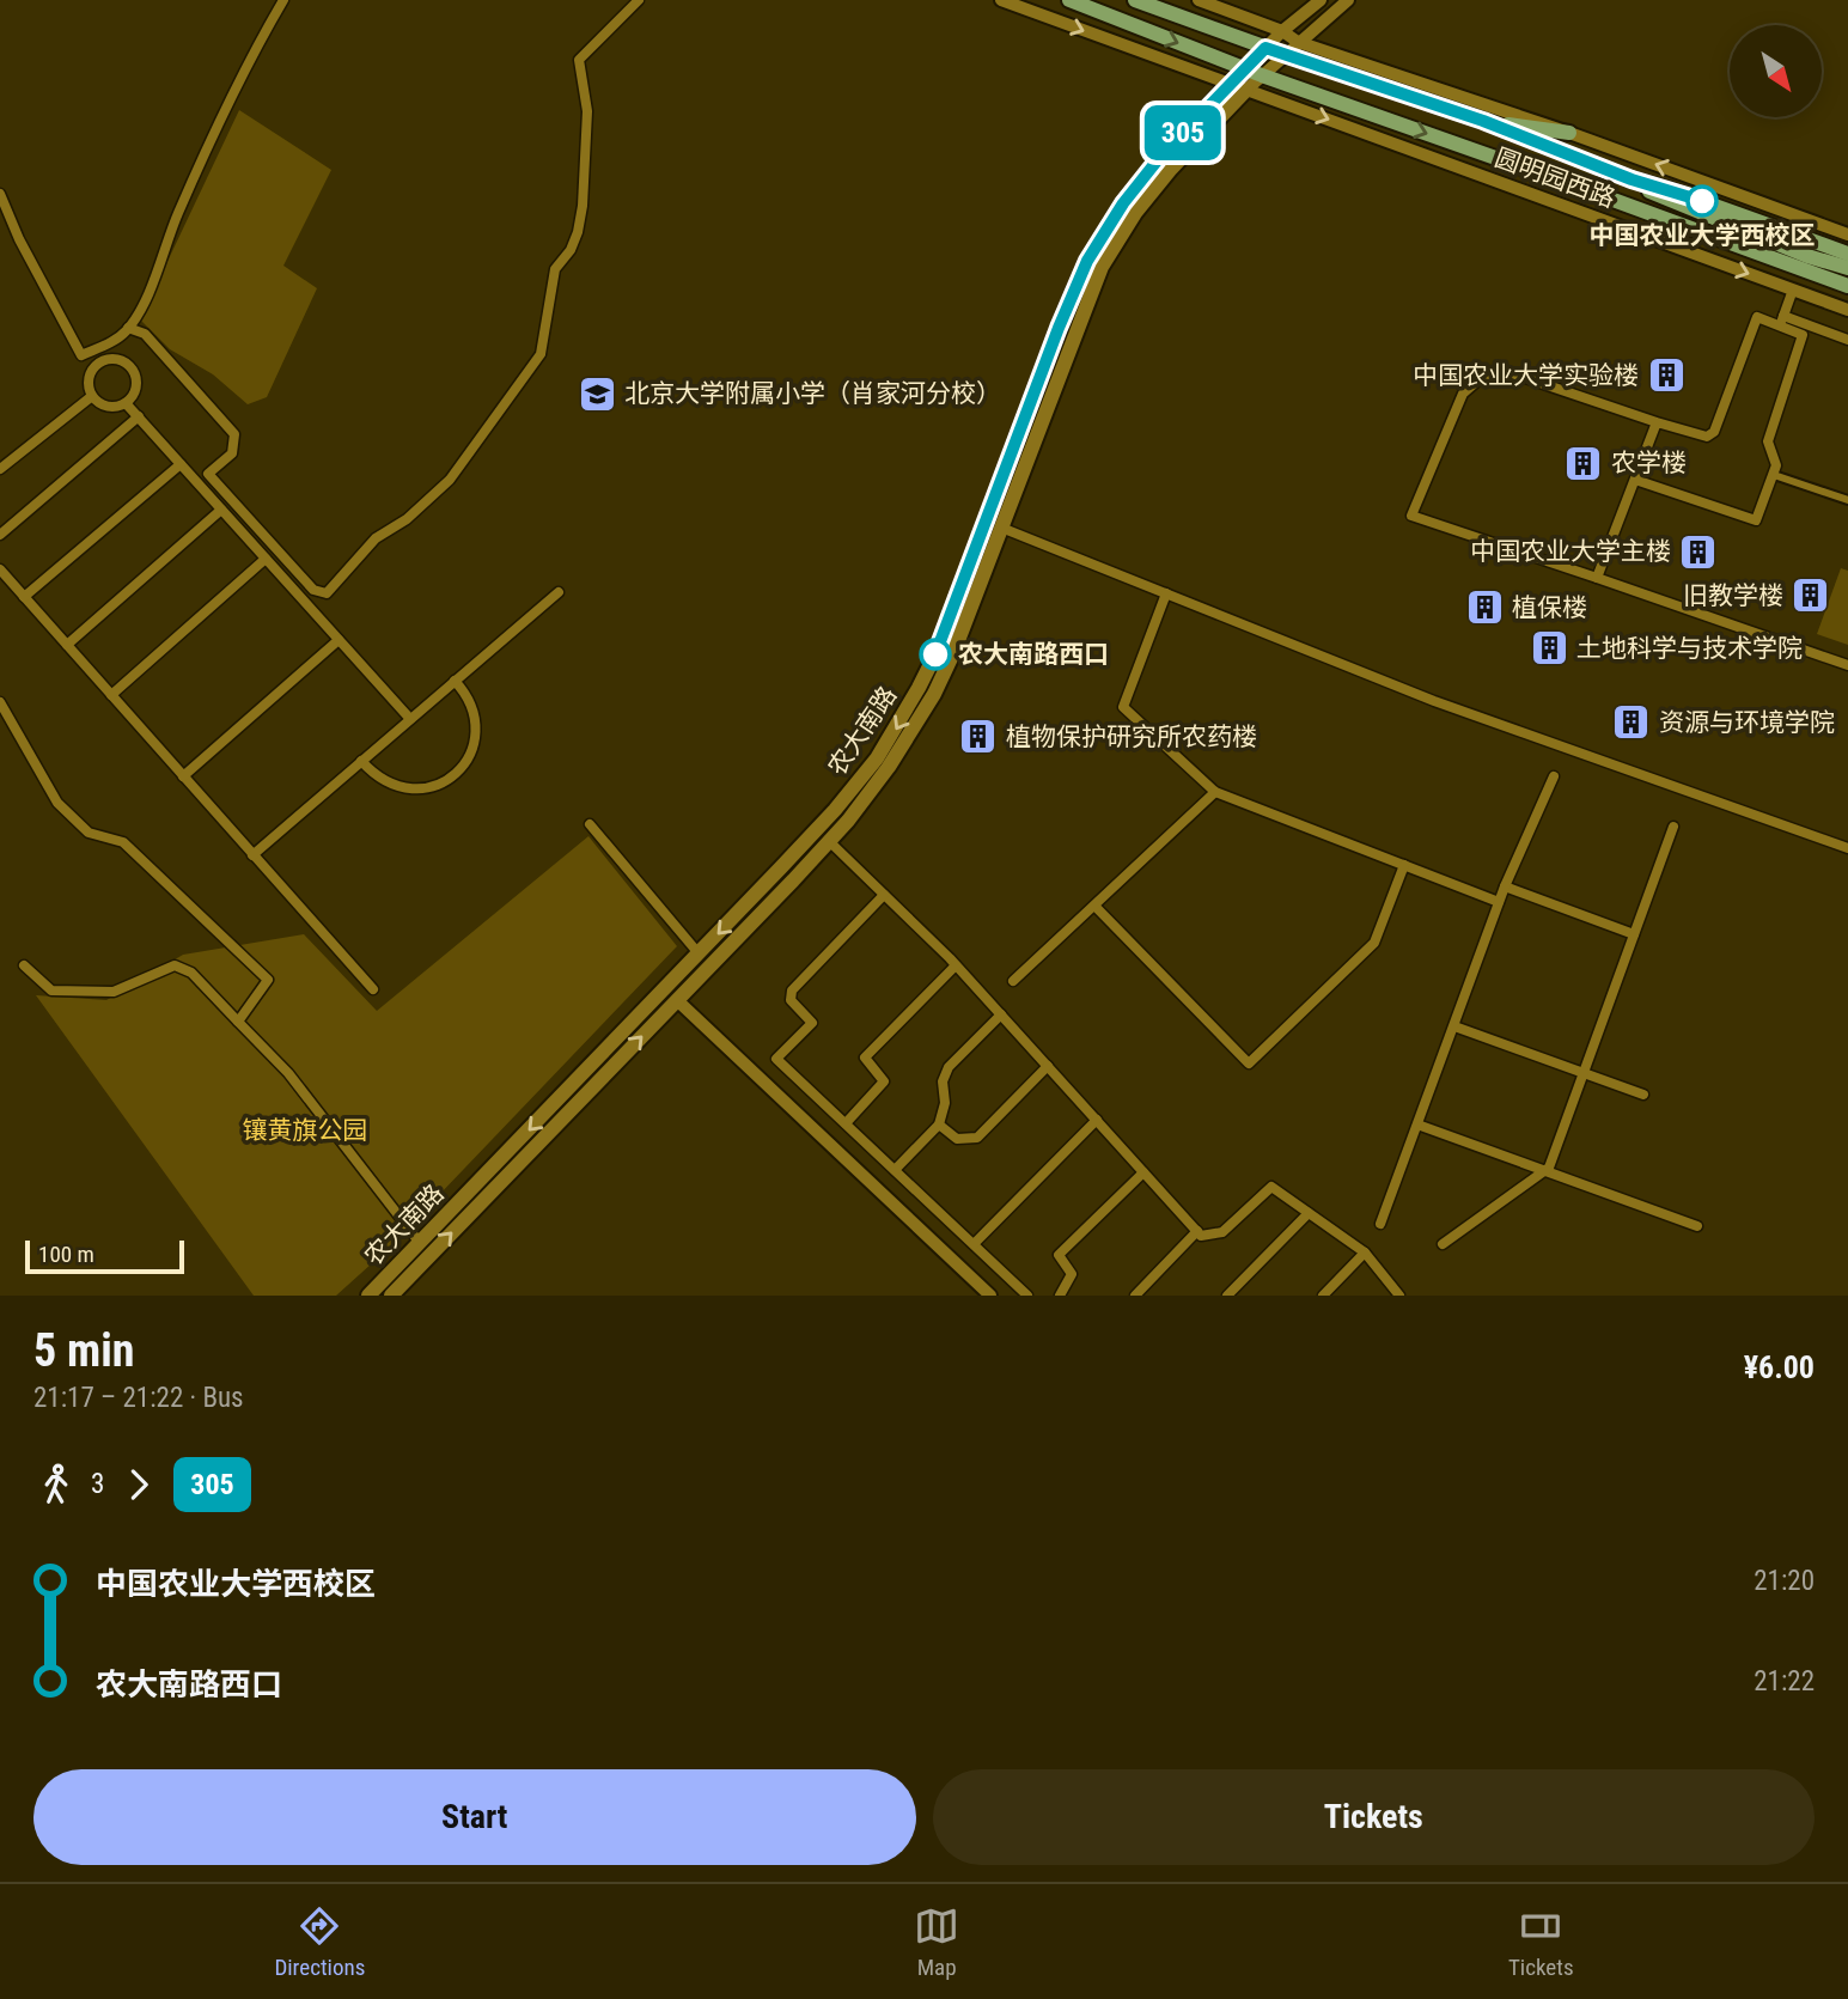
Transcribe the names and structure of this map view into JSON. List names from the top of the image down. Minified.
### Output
{"streets":{"main road":["圆明园西路","农大南路"]},"crossings":[["圆明园西路","农大南路"]],"parks":["镶黄旗公园"],"places":{"other":["中国农业大学西校区","农大南路西口"],"building":["中国农业大学实验楼","农学楼","中国农业大学主楼","旧教学楼","植保楼","土地科学与技术学院","资源与环境学院","植物保护研究所农药楼"],"school or university":["北京大学附属小学（肖家河分校）"]},"lines":["bus line 305"],"scale_bar":"100 m","north":"bottom right","page":{"on_map":"305","scale":"100 m","heading":["5 min","21:17 – 21:22 · Bus","¥6.00"],"legs":["3","305"],"list":[{"name":"中国农业大学西校区","value":"21:20"},{"name":"农大南路西口","value":"21:22"}],"buttons":["Start","Tickets"],"tabs":["Directions","Map","Tickets"]}}
